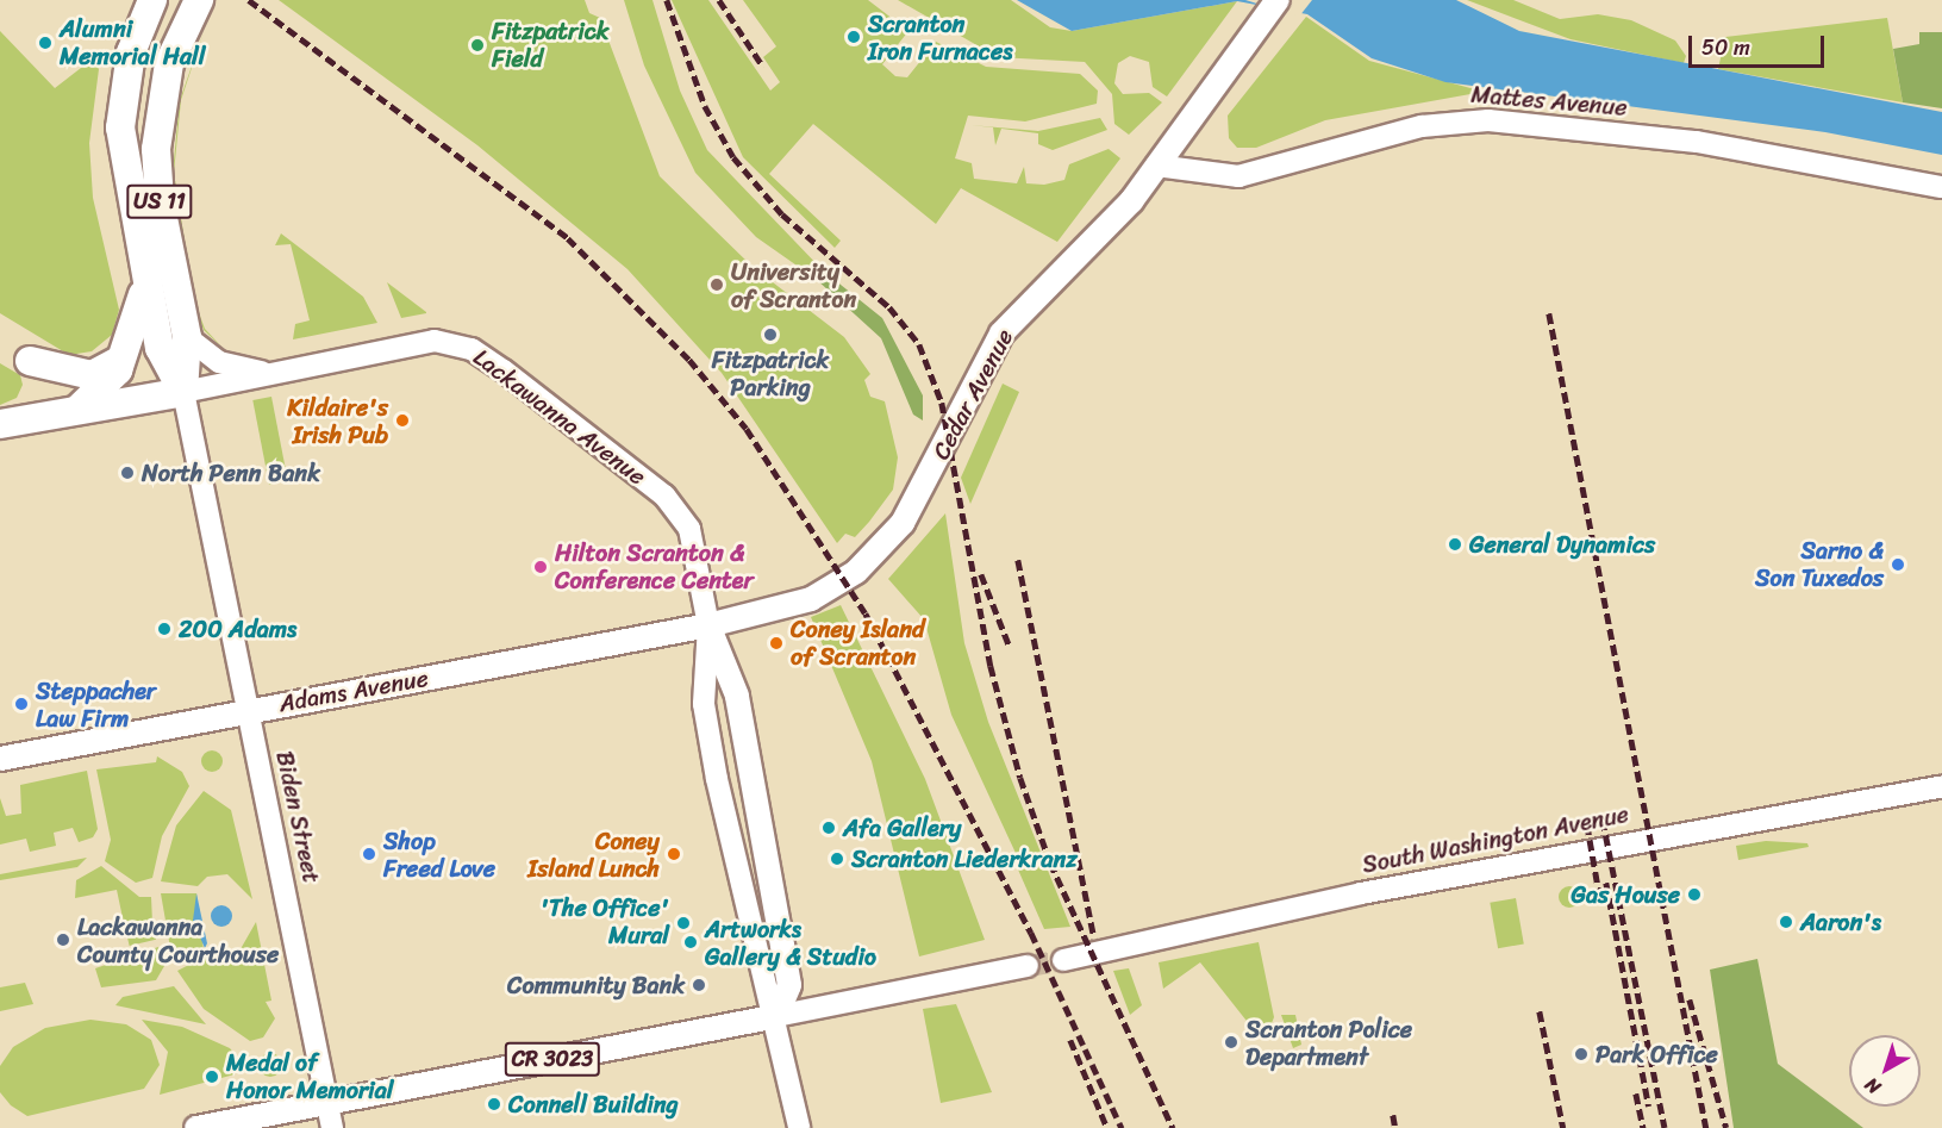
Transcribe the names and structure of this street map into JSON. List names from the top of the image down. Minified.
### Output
{"streets":{"highway":["US 11"],"main road":["Mattes Avenue","Cedar Avenue","Lackawanna Avenue","Adams Avenue","Biden Street","South Washington Avenue","CR 3023"]},"crossings":[["Mattes Avenue","Cedar Avenue"],["US 11","Lackawanna Avenue"],["US 11","Biden Street"],["Cedar Avenue","Lackawanna Avenue"],["Cedar Avenue","Adams Avenue"],["Lackawanna Avenue","Adams Avenue"],["Lackawanna Avenue","Biden Street"],["Lackawanna Avenue","CR 3023"],["Adams Avenue","Biden Street"],["Biden Street","CR 3023"]],"places":["Scranton Iron Furnaces","Alumni Memorial Hall","Fitzpatrick Field","University of Scranton","Fitzpatrick Parking","Kildaire's Irish Pub","North Penn Bank","General Dynamics","Sarno & Son Tuxedos","Hilton Scranton & Conference Center","200 Adams","Coney Island of Scranton","Steppacher Law Firm","Afa Gallery","Shop Freed Love","Coney Island Lunch","Scranton Liederkranz","Gas House","Aaron's","'The Office' Mural","Lackawanna County Courthouse","Artworks Gallery & Studio","Community Bank","Scranton Police Department","Park Office","Medal of Honor Memorial","Connell Building"],"scale_bar":"50 m","north":"bottom left"}
